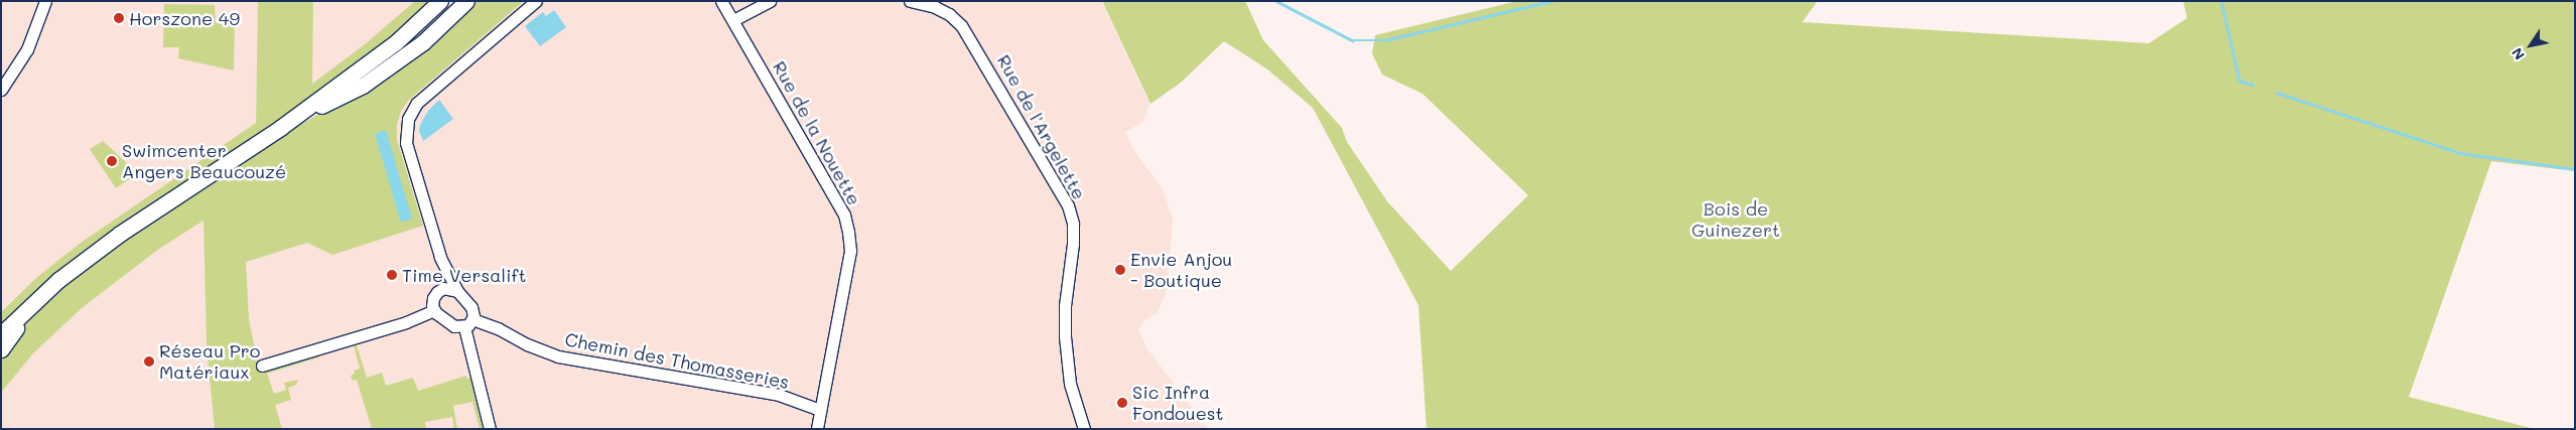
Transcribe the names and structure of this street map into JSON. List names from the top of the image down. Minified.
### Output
{"streets":{"street":["Rue de l'Argelette","Rue de la Nouette","Chemin des Thomasseries"]},"crossings":[["Rue de la Nouette","Chemin des Thomasseries"]],"parks":["Bois de Guinezert"],"places":["Horszone 49","Swimcenter Angers Beaucouzé","Envie Anjou - Boutique","Time Versalift","Réseau Pro Matériaux","Sic Infra Fondouest"],"north":"bottom left"}
